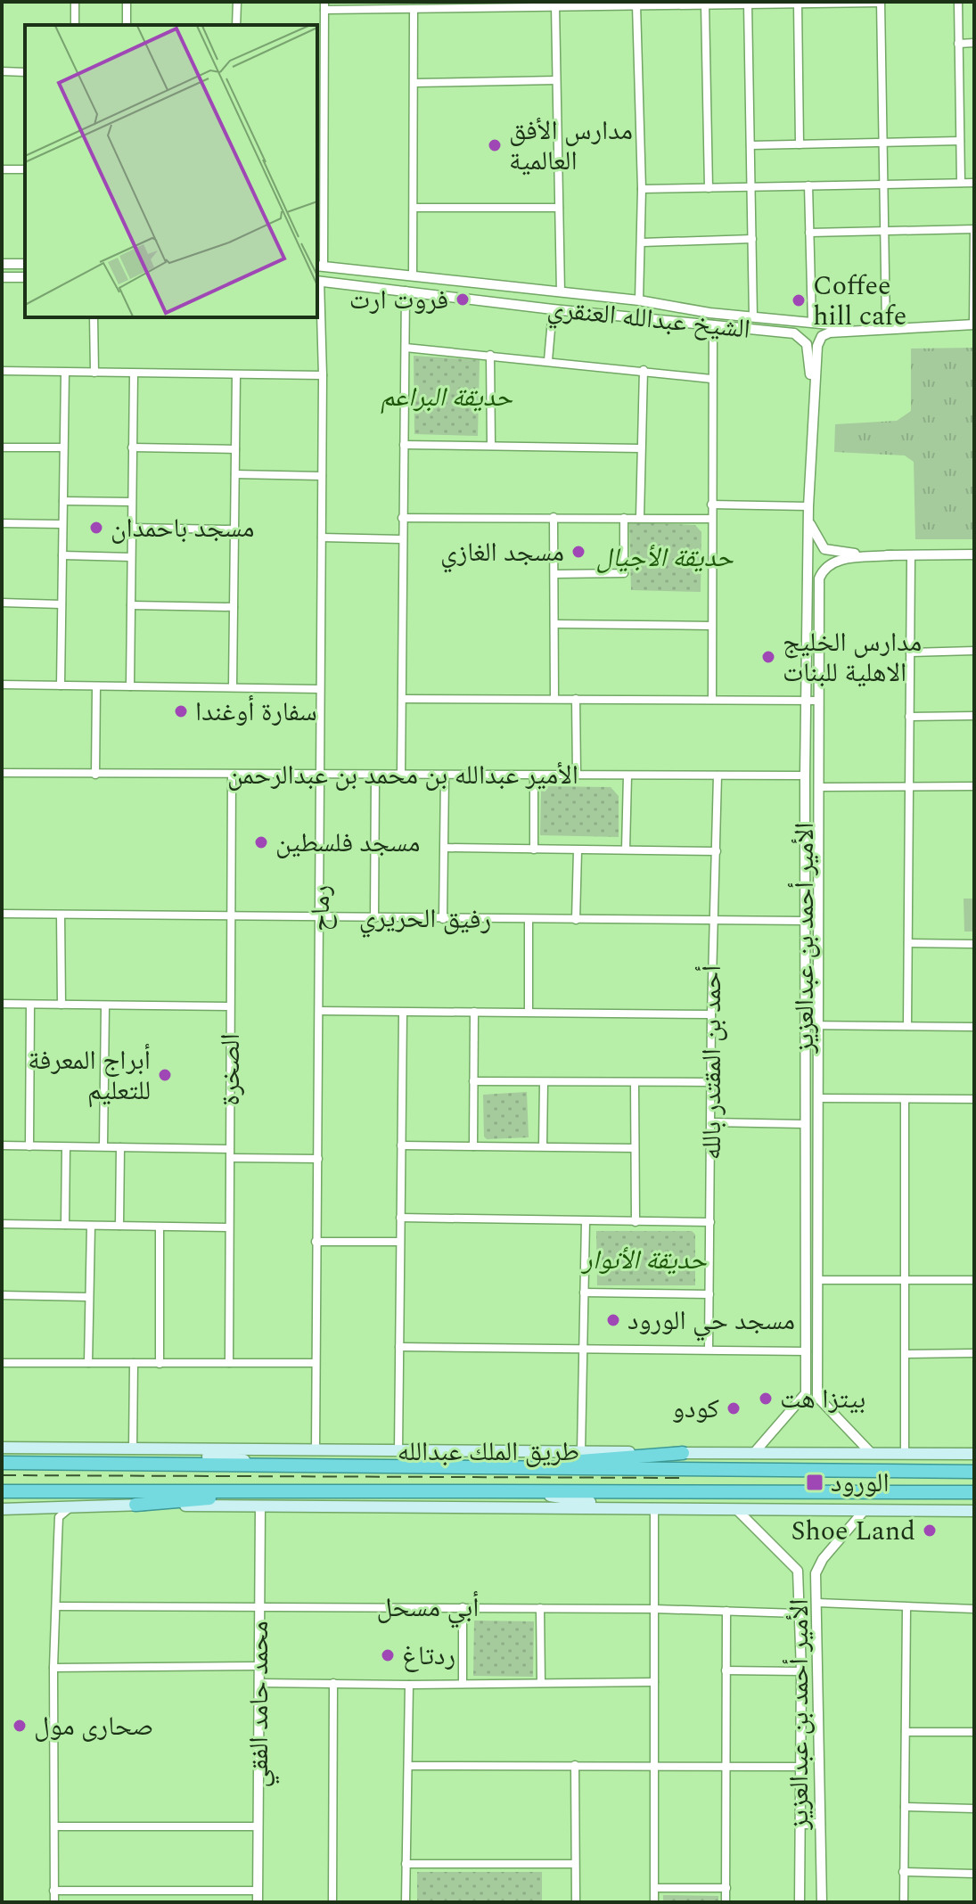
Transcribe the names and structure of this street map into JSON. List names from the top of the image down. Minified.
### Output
{"streets":{"highway":["طريق الملك عبدالله"],"street":["الشيخ عبدالله العنقري","الأمير عبدالله بن محمد بن عبدالرحمن","رماح","رفيق الحريري","الأمير أحمد بن عبدالعزيز","أحمد بن المقتدر بالله","الصخرة","أبي مسحل","محمد حامد الفقي"]},"crossings":[["الشيخ عبدالله العنقري","رماح"],["الشيخ عبدالله العنقري","الأمير أحمد بن عبدالعزيز"],["الأمير عبدالله بن محمد بن عبدالرحمن","رماح"],["الأمير عبدالله بن محمد بن عبدالرحمن","الأمير أحمد بن عبدالعزيز"],["الأمير عبدالله بن محمد بن عبدالرحمن","أحمد بن المقتدر بالله"],["الأمير عبدالله بن محمد بن عبدالرحمن","الصخرة"],["رماح","رفيق الحريري"],["رماح","طريق الملك عبدالله"],["رفيق الحريري","الأمير أحمد بن عبدالعزيز"],["رفيق الحريري","أحمد بن المقتدر بالله"],["رفيق الحريري","الصخرة"],["الأمير أحمد بن عبدالعزيز","طريق الملك عبدالله"],["الأمير أحمد بن عبدالعزيز","أبي مسحل"],["أبي مسحل","محمد حامد الفقي"]],"parks":["حديقة البراعم","حديقة الأجيال","حديقة الأنوار"],"places":{"other":["مدارس الأفق العالمية","فروت ارت","Coffee hill cafe","مسجد باحمدان","مسجد الغازي","مدارس الخليج الاهلية للبنات","سفارة أوغندا","مسجد فلسطين","أبراج المعرفة للتعليم","مسجد حي الورود","بيتزا هت","كودو","Shoe Land","ردتاغ","صحارى مول"],"transit":["الورود"]}}
